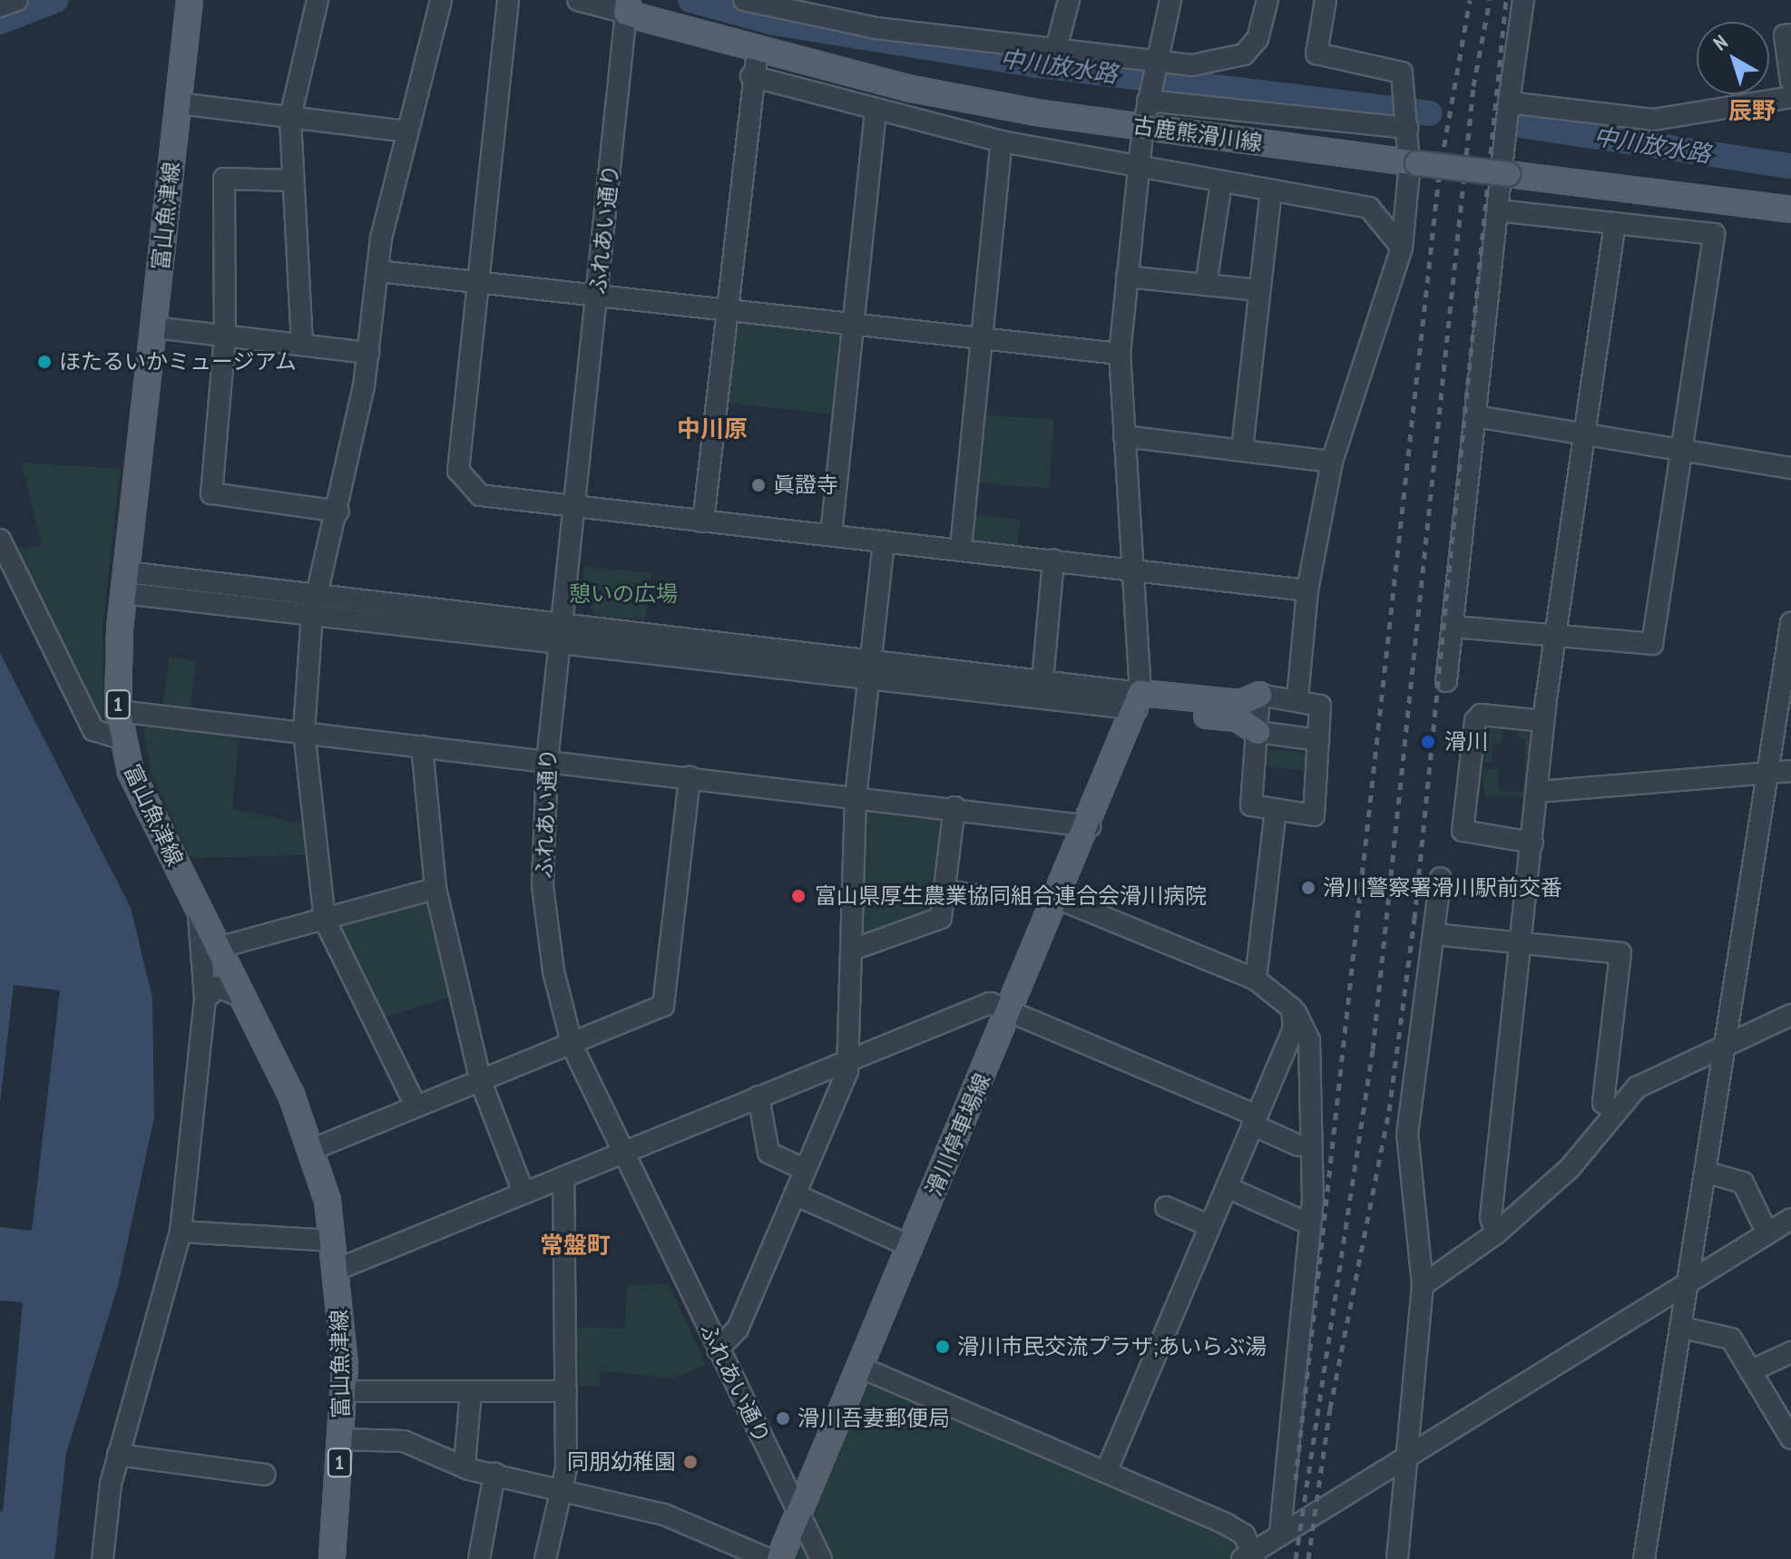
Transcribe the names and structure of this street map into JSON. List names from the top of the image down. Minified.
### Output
{"streets":{"main road":["古鹿熊滑川線","富山魚津線","1","滑川停車場線"],"street":["ふれあい通り"]},"crossings":[["古鹿熊滑川線","ふれあい通り"],["ふれあい通り","滑川停車場線"]],"districts":["辰野","中川原","常盤町"],"water":["中川放水路"],"parks":["憩いの広場"],"places":["ほたるいかミュージアム","眞證寺","滑川","滑川警察署滑川駅前交番","富山県厚生農業協同組合連合会滑川病院","滑川市民交流プラザ;あいらぶ湯","滑川吾妻郵便局","同朋幼稚園"],"north":"top left"}
